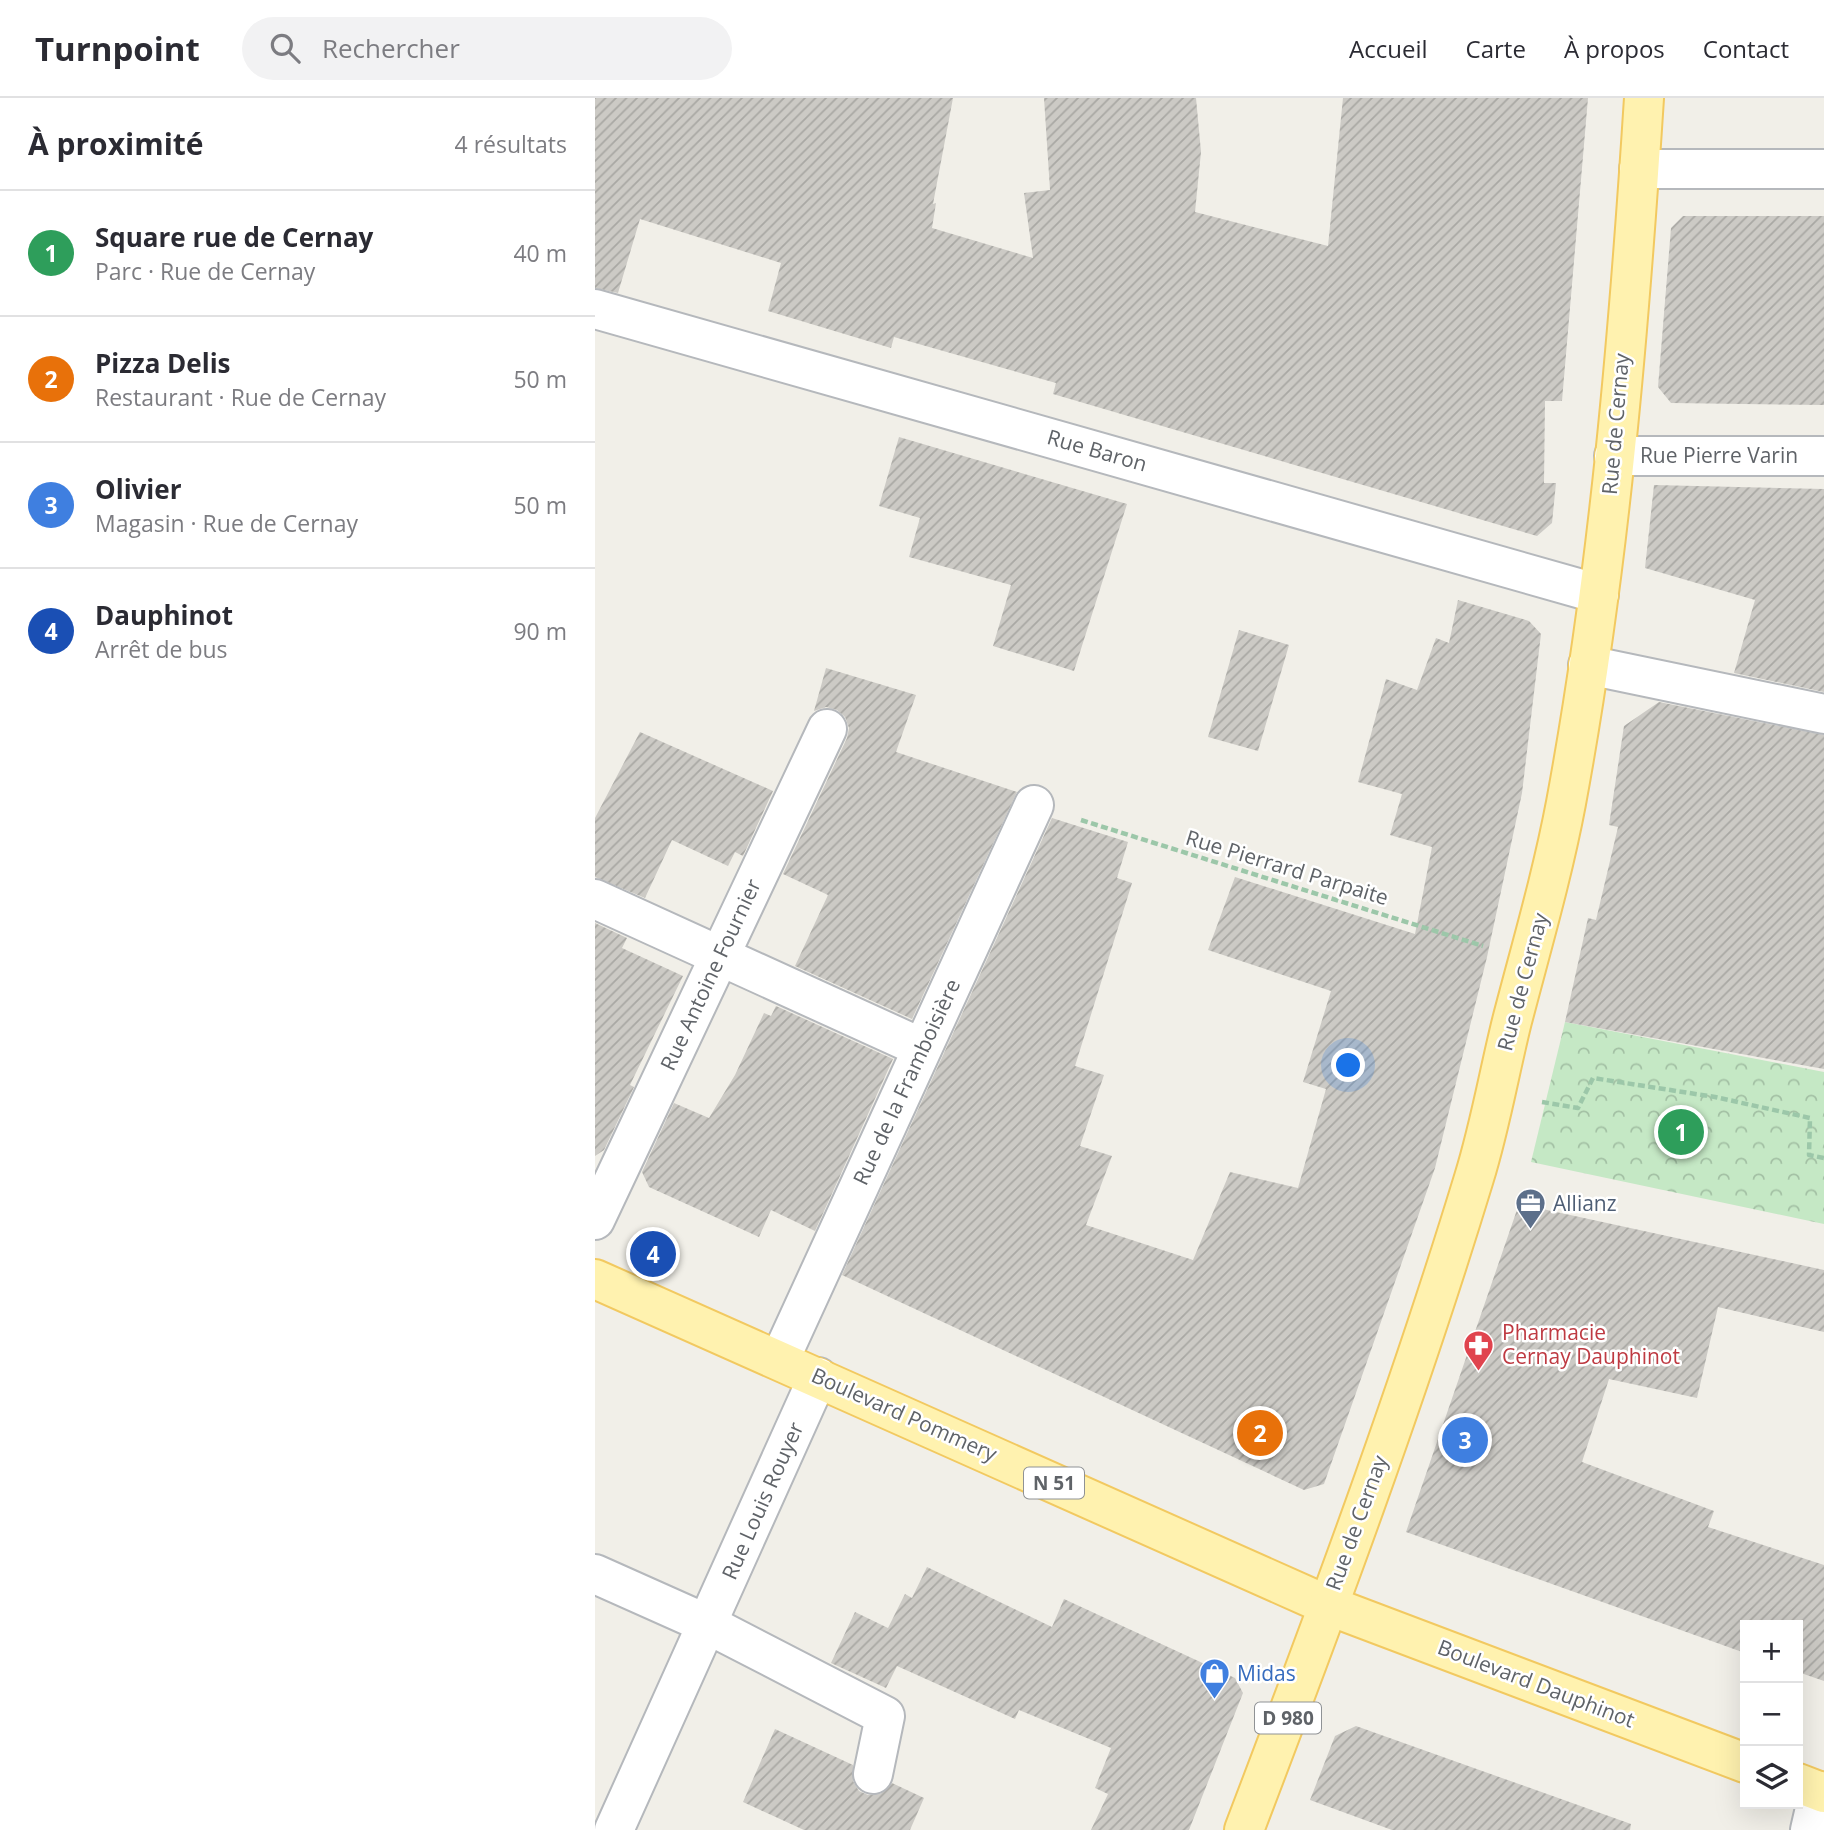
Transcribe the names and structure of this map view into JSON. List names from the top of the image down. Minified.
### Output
{"streets":{"main road":["Rue de Cernay","Boulevard Pommery","N 51","Boulevard Dauphinot","D 980"],"street":["Rue Baron","Rue Pierre Varin","Rue Antoine Fournier","Rue de la Framboisière","Rue Louis Rouyer"],"path":["Rue Pierrard Parpaite"]},"crossings":[["Rue de Cernay","Rue Baron"],["Rue de Cernay","Rue Pierre Varin"],["Rue de Cernay","Rue Pierrard Parpaite"],["Rue de Cernay","Boulevard Pommery"],["Rue de Cernay","Boulevard Dauphinot"],["Rue Pierrard Parpaite","Rue de la Framboisière"],["Rue de la Framboisière","Boulevard Pommery"],["Boulevard Pommery","Rue Louis Rouyer"],["Boulevard Pommery","Boulevard Dauphinot"]],"places":{"office":["Allianz"],"pharmacy":["Pharmacie Cernay Dauphinot"],"shop":["Midas"]},"page":{"header":"Turnpoint","search":"Rechercher","nav":["Accueil","Carte","À propos","Contact"],"heading":["À proximité","4 résultats"],"list":[{"mark":"1","name":"Square rue de Cernay","note":"Parc · Rue de Cernay","value":"40 m"},{"mark":"2","name":"Pizza Delis","note":"Restaurant · Rue de Cernay","value":"50 m"},{"mark":"3","name":"Olivier","note":"Magasin · Rue de Cernay","value":"50 m"},{"mark":"4","name":"Dauphinot","note":"Arrêt de bus","value":"90 m"}],"pins":["1","4","2","3"],"map_buttons":["+","−"]}}
